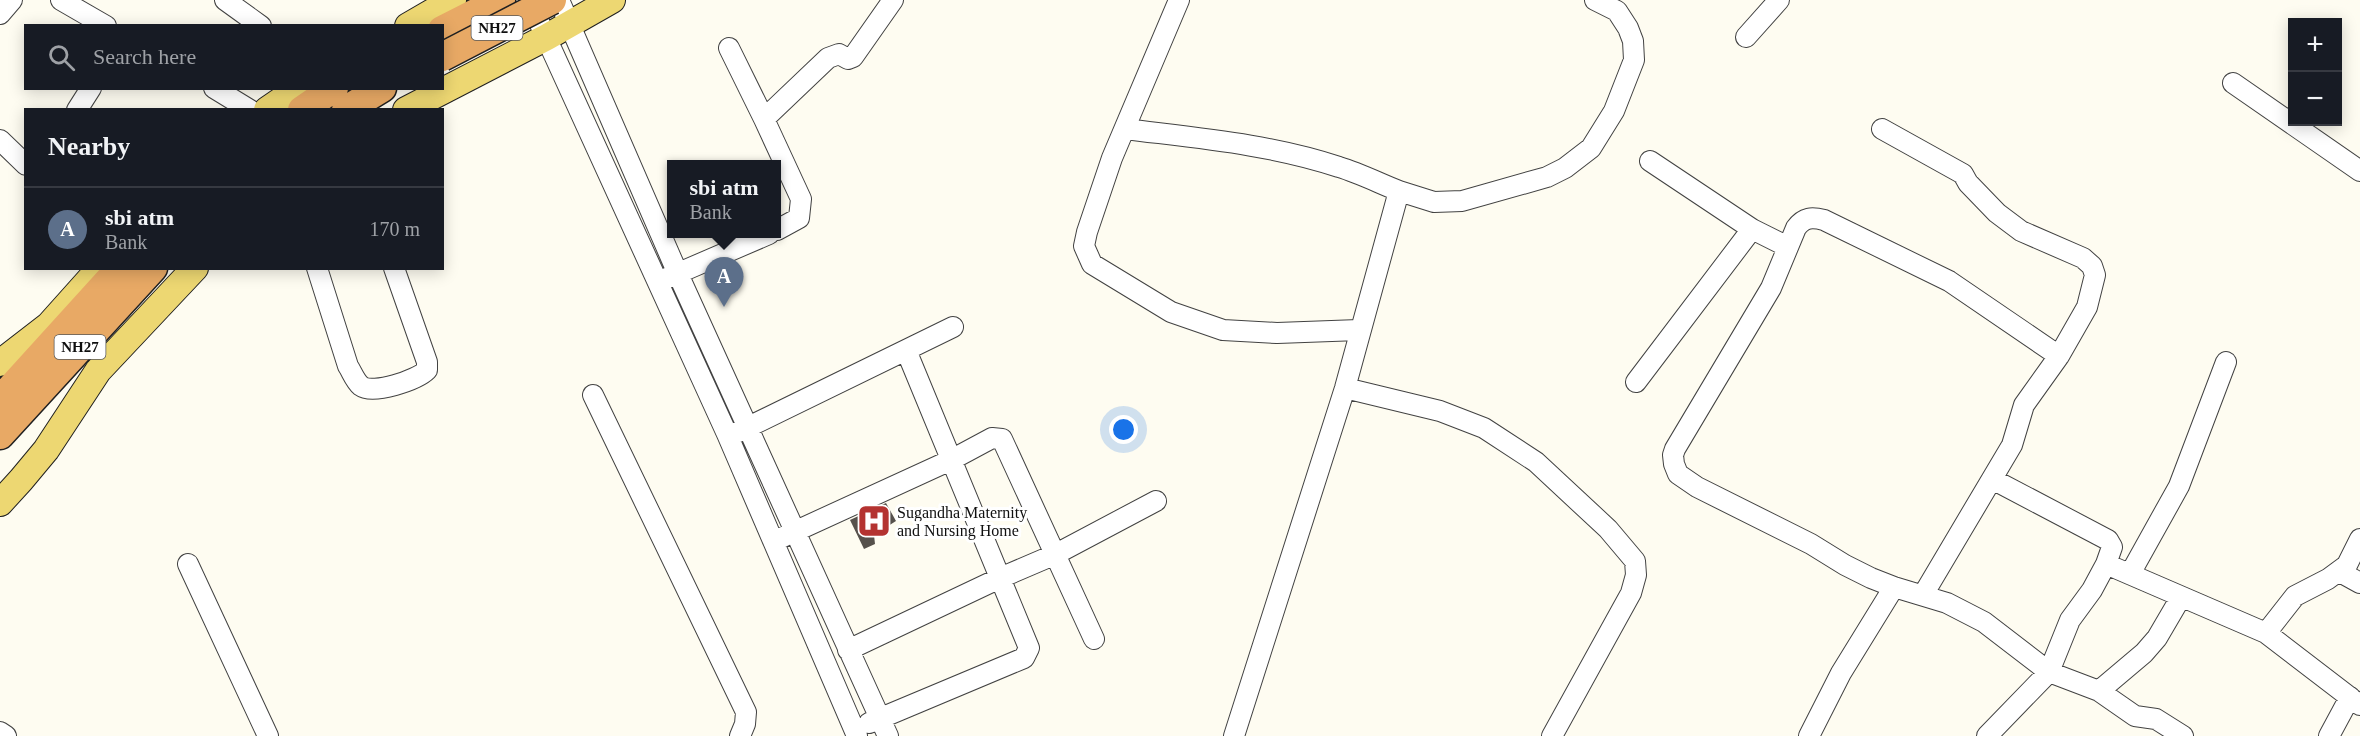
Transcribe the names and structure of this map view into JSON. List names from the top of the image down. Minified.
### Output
{"streets":{"highway":["NH27"]},"places":{"hospital":["Sugandha Maternity and Nursing Home"]},"page":{"map_buttons":["+","−"],"search":"Search here","heading":"Nearby","popup":["sbi atm","Bank"],"list":[{"mark":"A","name":"sbi atm","note":"Bank","value":"170 m"}],"pins":"A"}}
